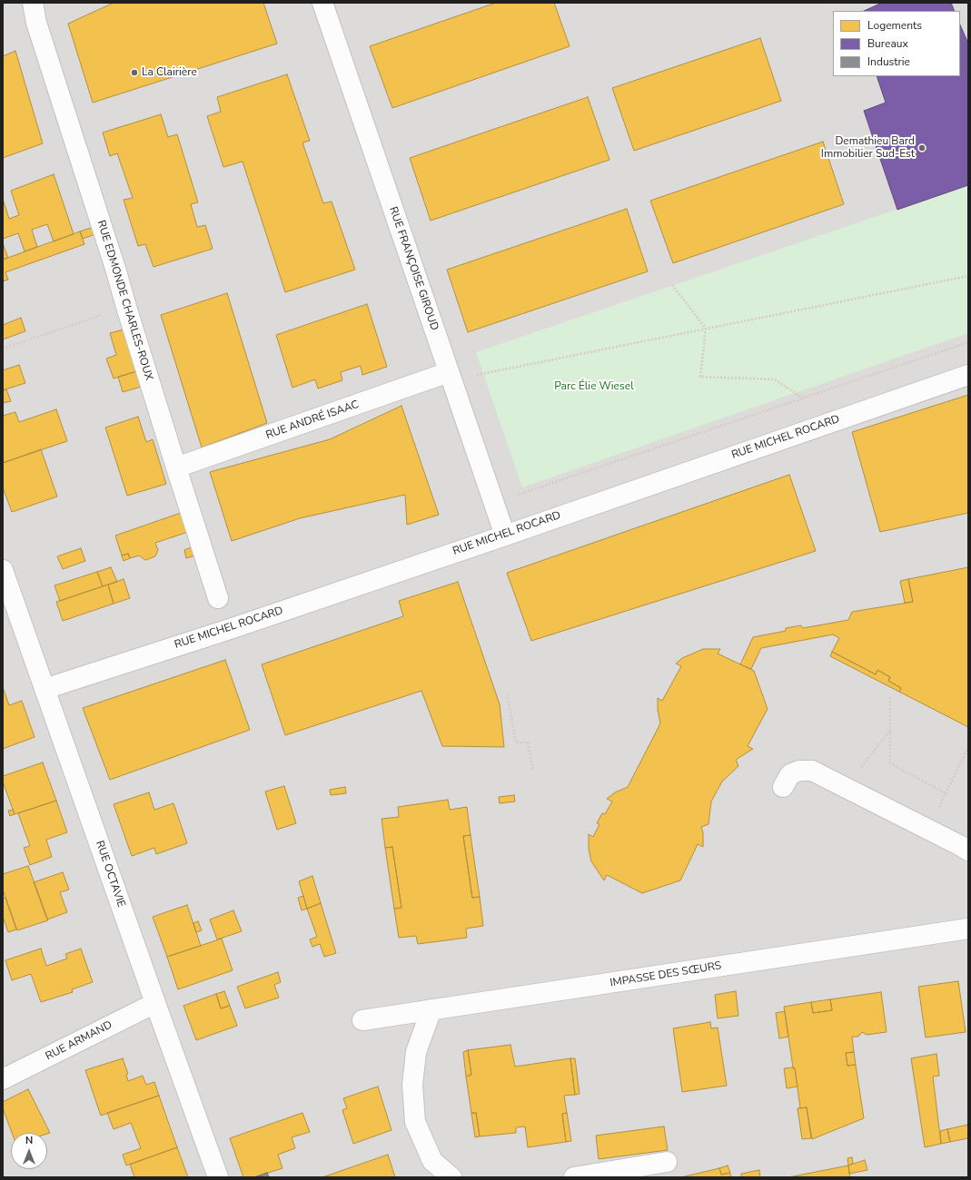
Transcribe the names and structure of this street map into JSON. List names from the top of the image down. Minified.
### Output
{"streets":{"street":["RUE FRANÇOISE GIROUD","RUE EDMONDE CHARLES-ROUX","RUE ANDRÉ ISAAC","RUE MICHEL ROCARD","RUE OCTAVIE","IMPASSE DES SŒURS","RUE ARMAND"]},"crossings":[["RUE FRANÇOISE GIROUD","RUE ANDRÉ ISAAC"],["RUE FRANÇOISE GIROUD","RUE MICHEL ROCARD"],["RUE EDMONDE CHARLES-ROUX","RUE ANDRÉ ISAAC"],["RUE MICHEL ROCARD","RUE OCTAVIE"],["RUE OCTAVIE","RUE ARMAND"]],"parks":["Parc Élie Wiesel"],"places":["La Clairière","Demathieu Bard Immobilier Sud-Est"],"legend":["Logements","Bureaux","Industrie"],"north":"top"}
